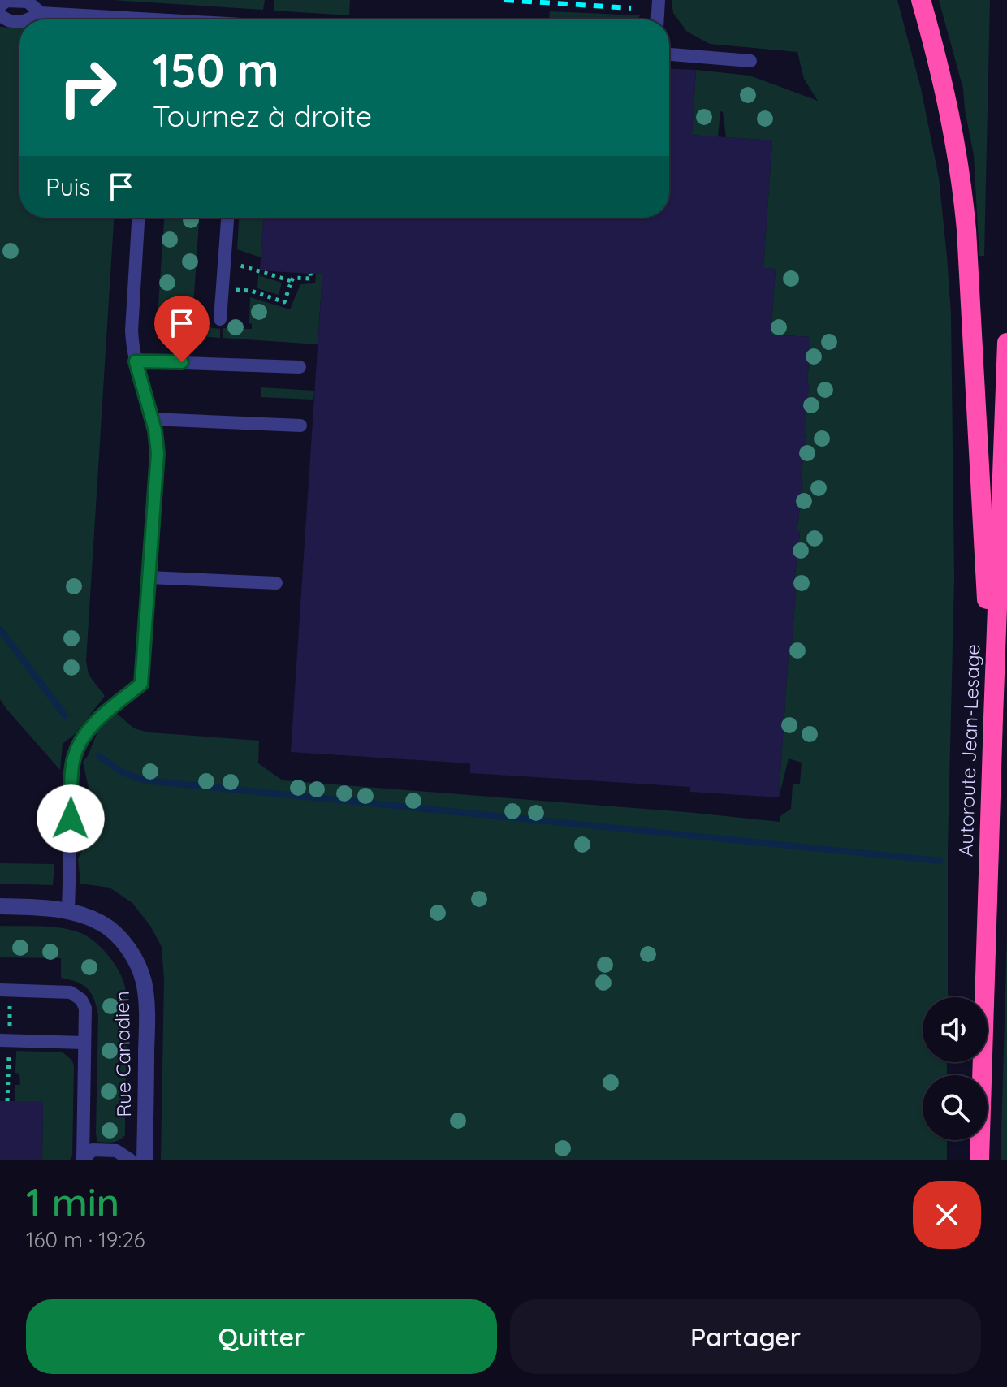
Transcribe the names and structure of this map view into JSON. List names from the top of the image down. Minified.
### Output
{"streets":{"highway":["Autoroute Jean-Lesage"],"street":["Rue Canadien"]},"page":{"turn":["150 m","Tournez à droite"],"then":"Puis","heading":["1 min","160 m · 19:26"],"buttons":["Quitter","Partager"]}}
